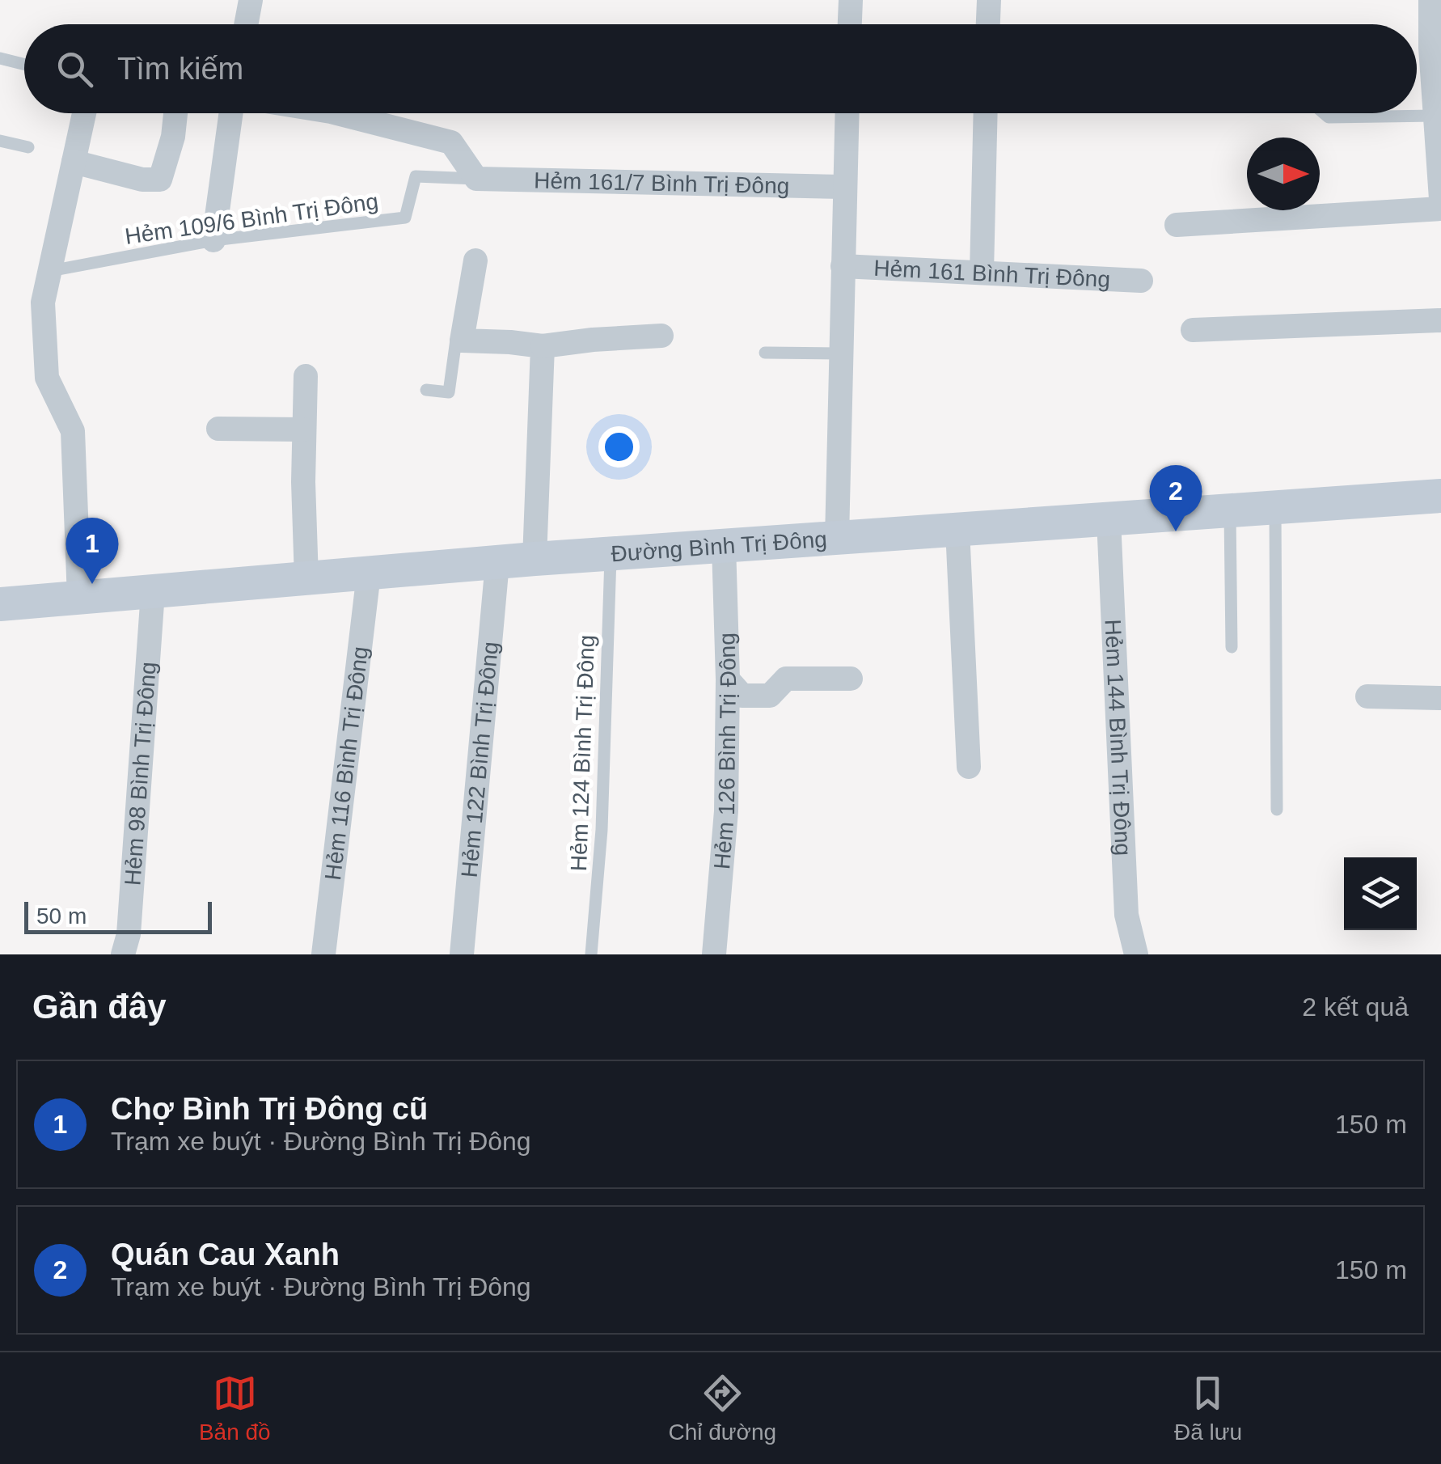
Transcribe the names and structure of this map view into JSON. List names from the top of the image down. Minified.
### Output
{"streets":{"street":["Hẻm 161/7 Bình Trị Đông","Hẻm 161 Bình Trị Đông","Đường Bình Trị Đông","Hẻm 144 Bình Trị Đông","Hẻm 126 Bình Trị Đông","Hẻm 122 Bình Trị Đông","Hẻm 116 Bình Trị Đông","Hẻm 98 Bình Trị Đông"],"lane":["Hẻm 109/6 Bình Trị Đông","Hẻm 124 Bình Trị Đông"]},"crossings":[["Hẻm 161/7 Bình Trị Đông","Hẻm 109/6 Bình Trị Đông"],["Hẻm 161/7 Bình Trị Đông","Hẻm 161 Bình Trị Đông"],["Hẻm 161 Bình Trị Đông","Đường Bình Trị Đông"],["Đường Bình Trị Đông","Hẻm 144 Bình Trị Đông"],["Đường Bình Trị Đông","Hẻm 126 Bình Trị Đông"],["Đường Bình Trị Đông","Hẻm 124 Bình Trị Đông"],["Đường Bình Trị Đông","Hẻm 122 Bình Trị Đông"],["Đường Bình Trị Đông","Hẻm 116 Bình Trị Đông"],["Đường Bình Trị Đông","Hẻm 98 Bình Trị Đông"]],"scale_bar":"50 m","north":"right","page":{"search":"Tìm kiếm","pins":["2","1"],"scale":"50 m","heading":["Gần đây","2 kết quả"],"list":[{"mark":"1","name":"Chợ Bình Trị Đông cũ","note":"Trạm xe buýt · Đường Bình Trị Đông","value":"150 m"},{"mark":"2","name":"Quán Cau Xanh","note":"Trạm xe buýt · Đường Bình Trị Đông","value":"150 m"}],"nav":["Bản đồ","Chỉ đường","Đã lưu"]}}
